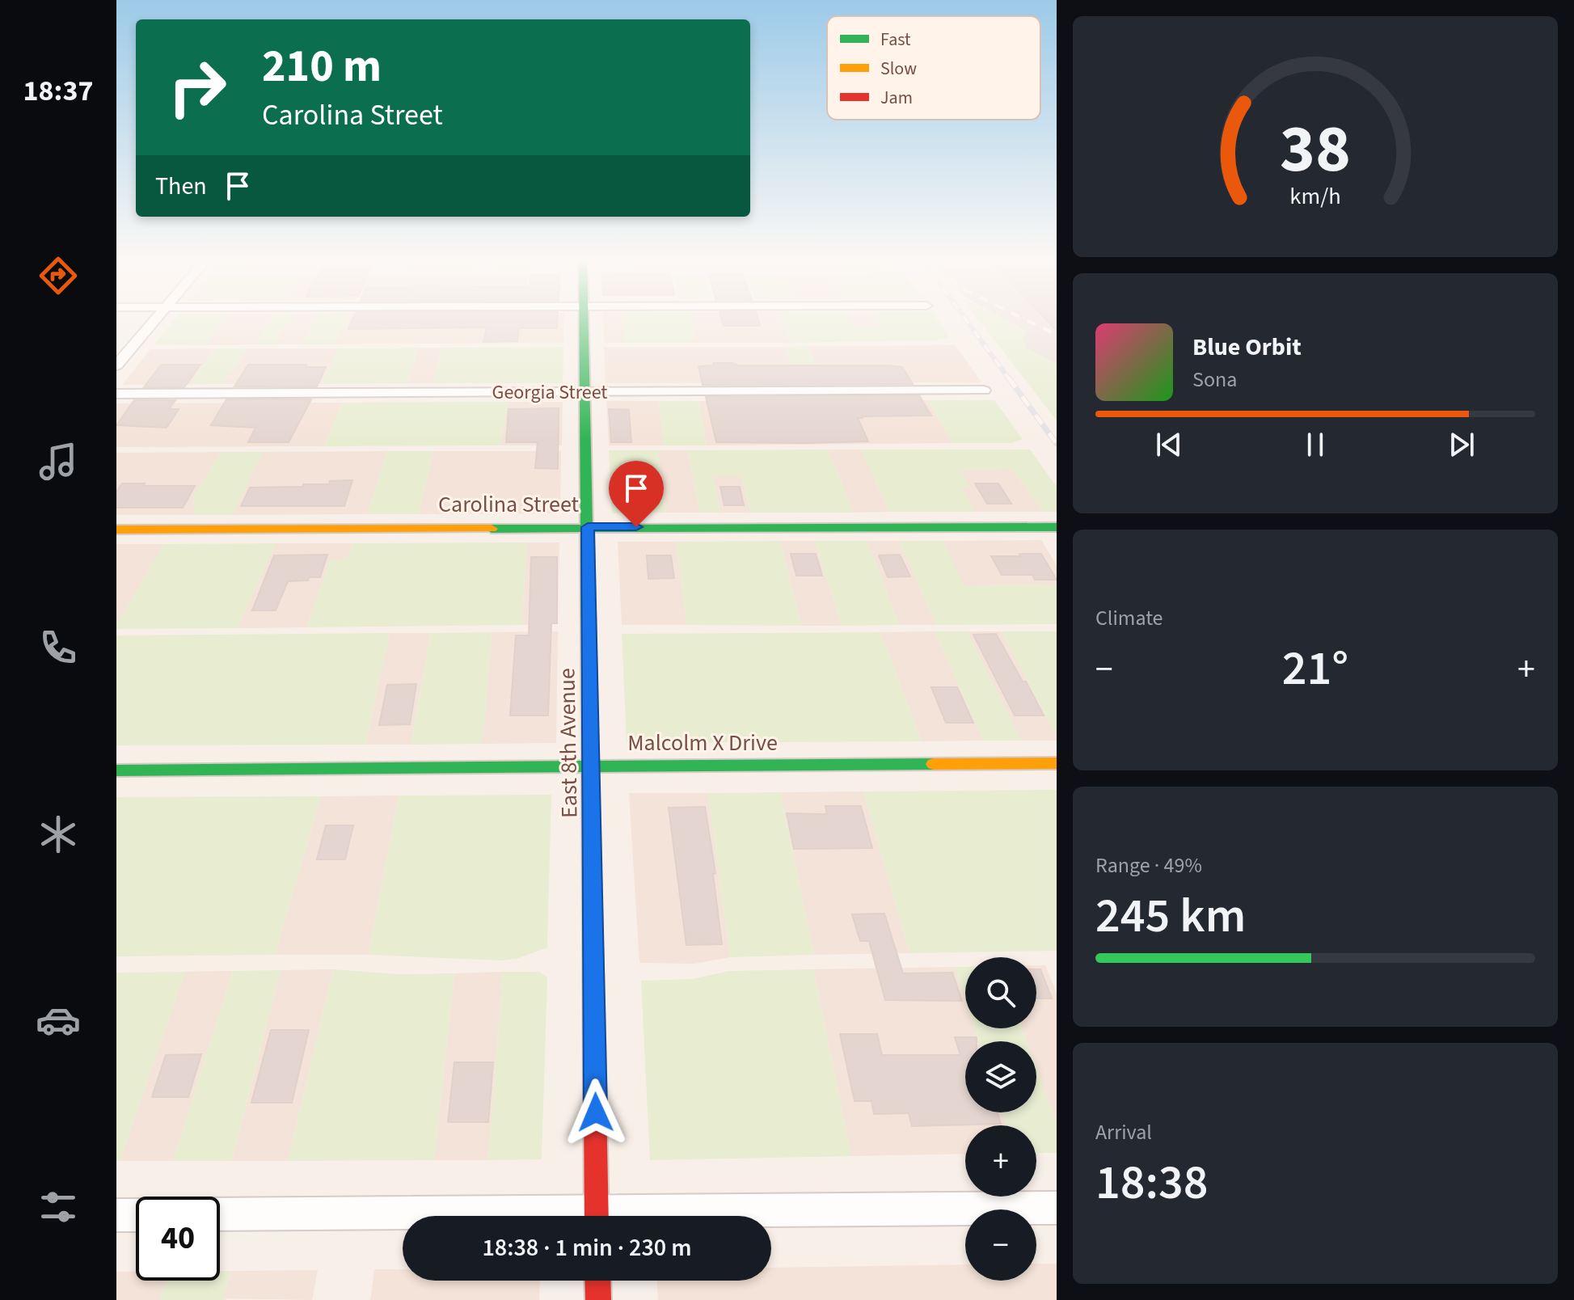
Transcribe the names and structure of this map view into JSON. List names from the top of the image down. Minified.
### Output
{"streets":{"street":["Georgia Street","Carolina Street","East 8th Avenue","Malcolm X Drive"]},"crossings":[["Georgia Street","East 8th Avenue"],["Carolina Street","East 8th Avenue"],["East 8th Avenue","Malcolm X Drive"]],"legend":["Fast","Slow","Jam"],"page":{"tabs":"18:37","turn":["210 m","Carolina Street"],"then":"Then","song":["Blue Orbit","Sona"],"tile":["Climate",["Range · 49%","245 km"],["Arrival","18:38"]],"heat":["−","21°","+"],"map_buttons":["+","−"],"limit":"40","trip":"18:38 · 1 min · 230 m","gauge":["38","km/h"]}}
